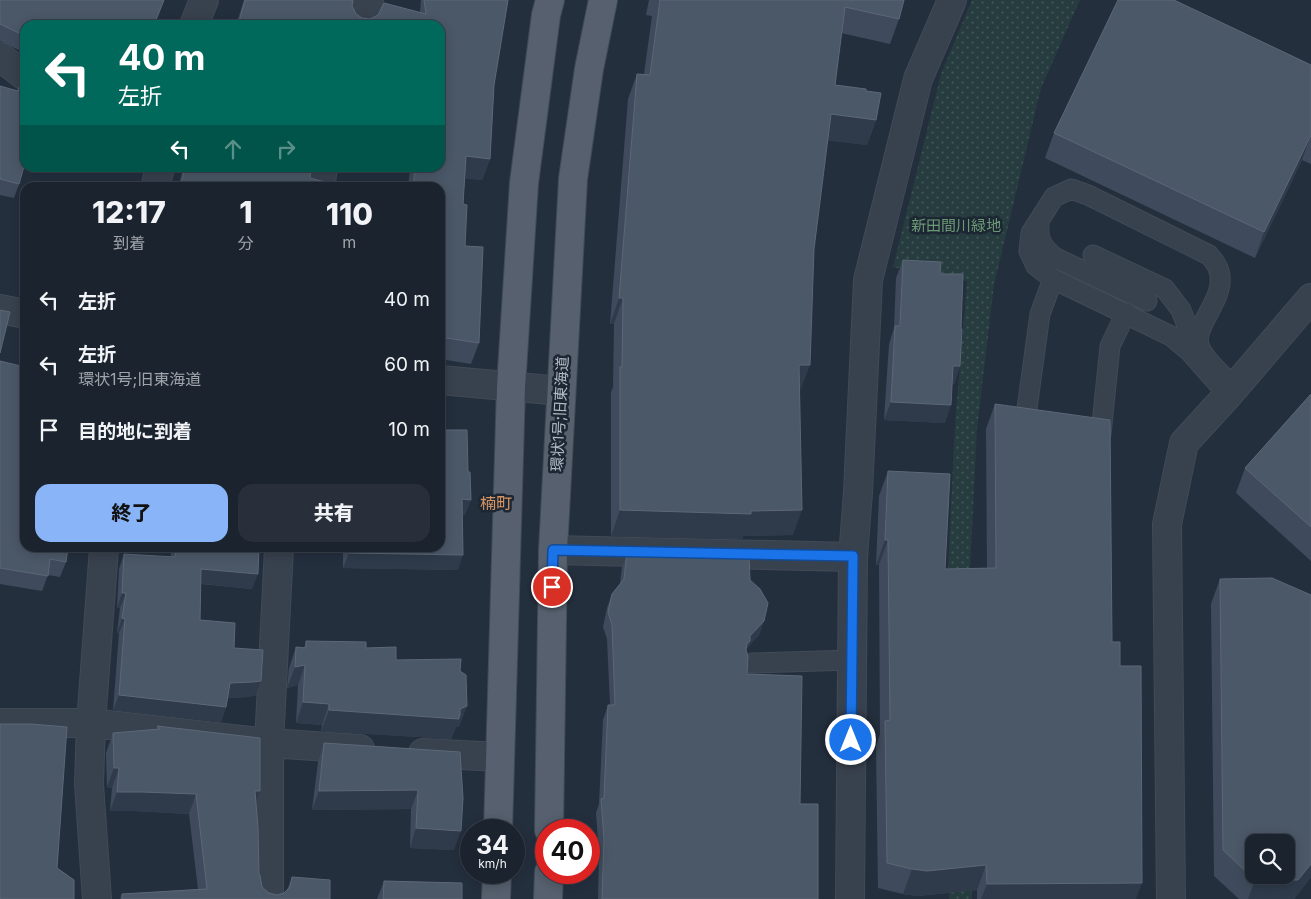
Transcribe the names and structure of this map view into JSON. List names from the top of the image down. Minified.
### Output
{"streets":{"main road":["環状1号;旧東海道"]},"districts":["楠町"],"parks":["新田間川緑地"],"page":{"turn":["40 m","左折"],"eta":["12:17","到着","1","分","110","m"],"list":[{"name":"左折","value":"40 m"},{"name":"左折","note":"環状1号;旧東海道","value":"60 m"},{"name":"目的地に到着","value":"10 m"}],"buttons":["終了","共有"],"speed":"34 km/h","limit":"40"}}
